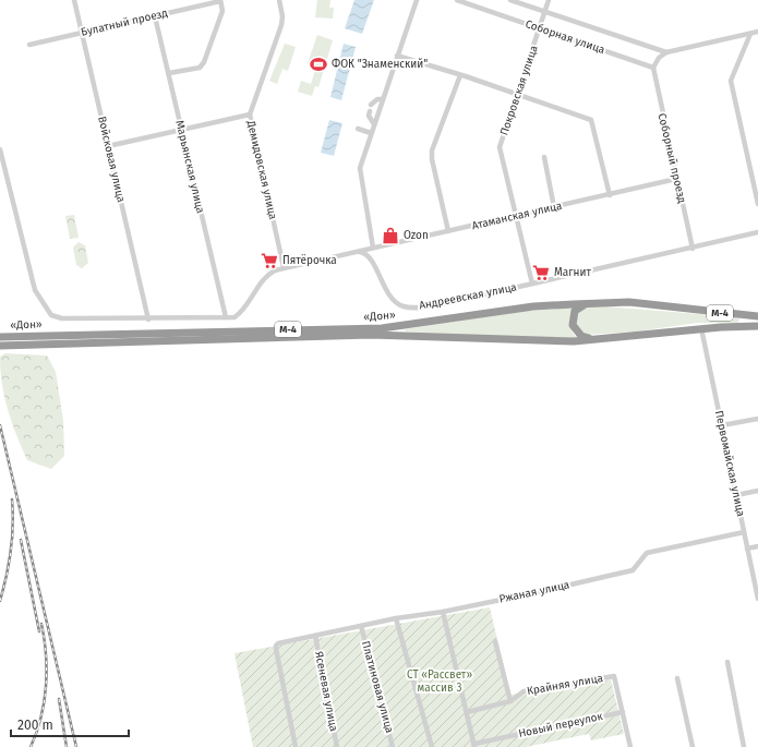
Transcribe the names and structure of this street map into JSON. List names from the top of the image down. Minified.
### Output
{"streets":{"highway":["М-4","«Дон»"],"street":["Булатный проезд","Соборная улица","Покровская улица","Соборный проезд","Войсковая улица","Марьянская улица","Демидовская улица","Атаманская улица","Андреевская улица","Первомайская улица","Ржаная улица","Крайняя улица","Платиновая улица","Ясеневая улица","Новый переулок"]},"crossings":[["Булатный проезд","Войсковая улица"],["Булатный проезд","Марьянская улица"],["Соборная улица","Покровская улица"],["Соборная улица","Соборный проезд"],["Покровская улица","Атаманская улица"],["Покровская улица","Андреевская улица"],["Соборный проезд","Атаманская улица"],["Соборный проезд","Андреевская улица"],["Марьянская улица","Атаманская улица"],["Демидовская улица","Атаманская улица"],["Атаманская улица","Андреевская улица"],["М-4","«Дон»"],["«Дон»","Первомайская улица"],["Первомайская улица","Ржаная улица"],["Ржаная улица","Платиновая улица"],["Ржаная улица","Ясеневая улица"],["Крайняя улица","Новый переулок"]],"parks":["СТ «Рассвет» массив 3"],"places":{"sports":["ФОК \"Знаменский\""],"shop":["Ozon"],"supermarket":["Пятёрочка","Магнит"]},"scale_bar":"200 m"}
